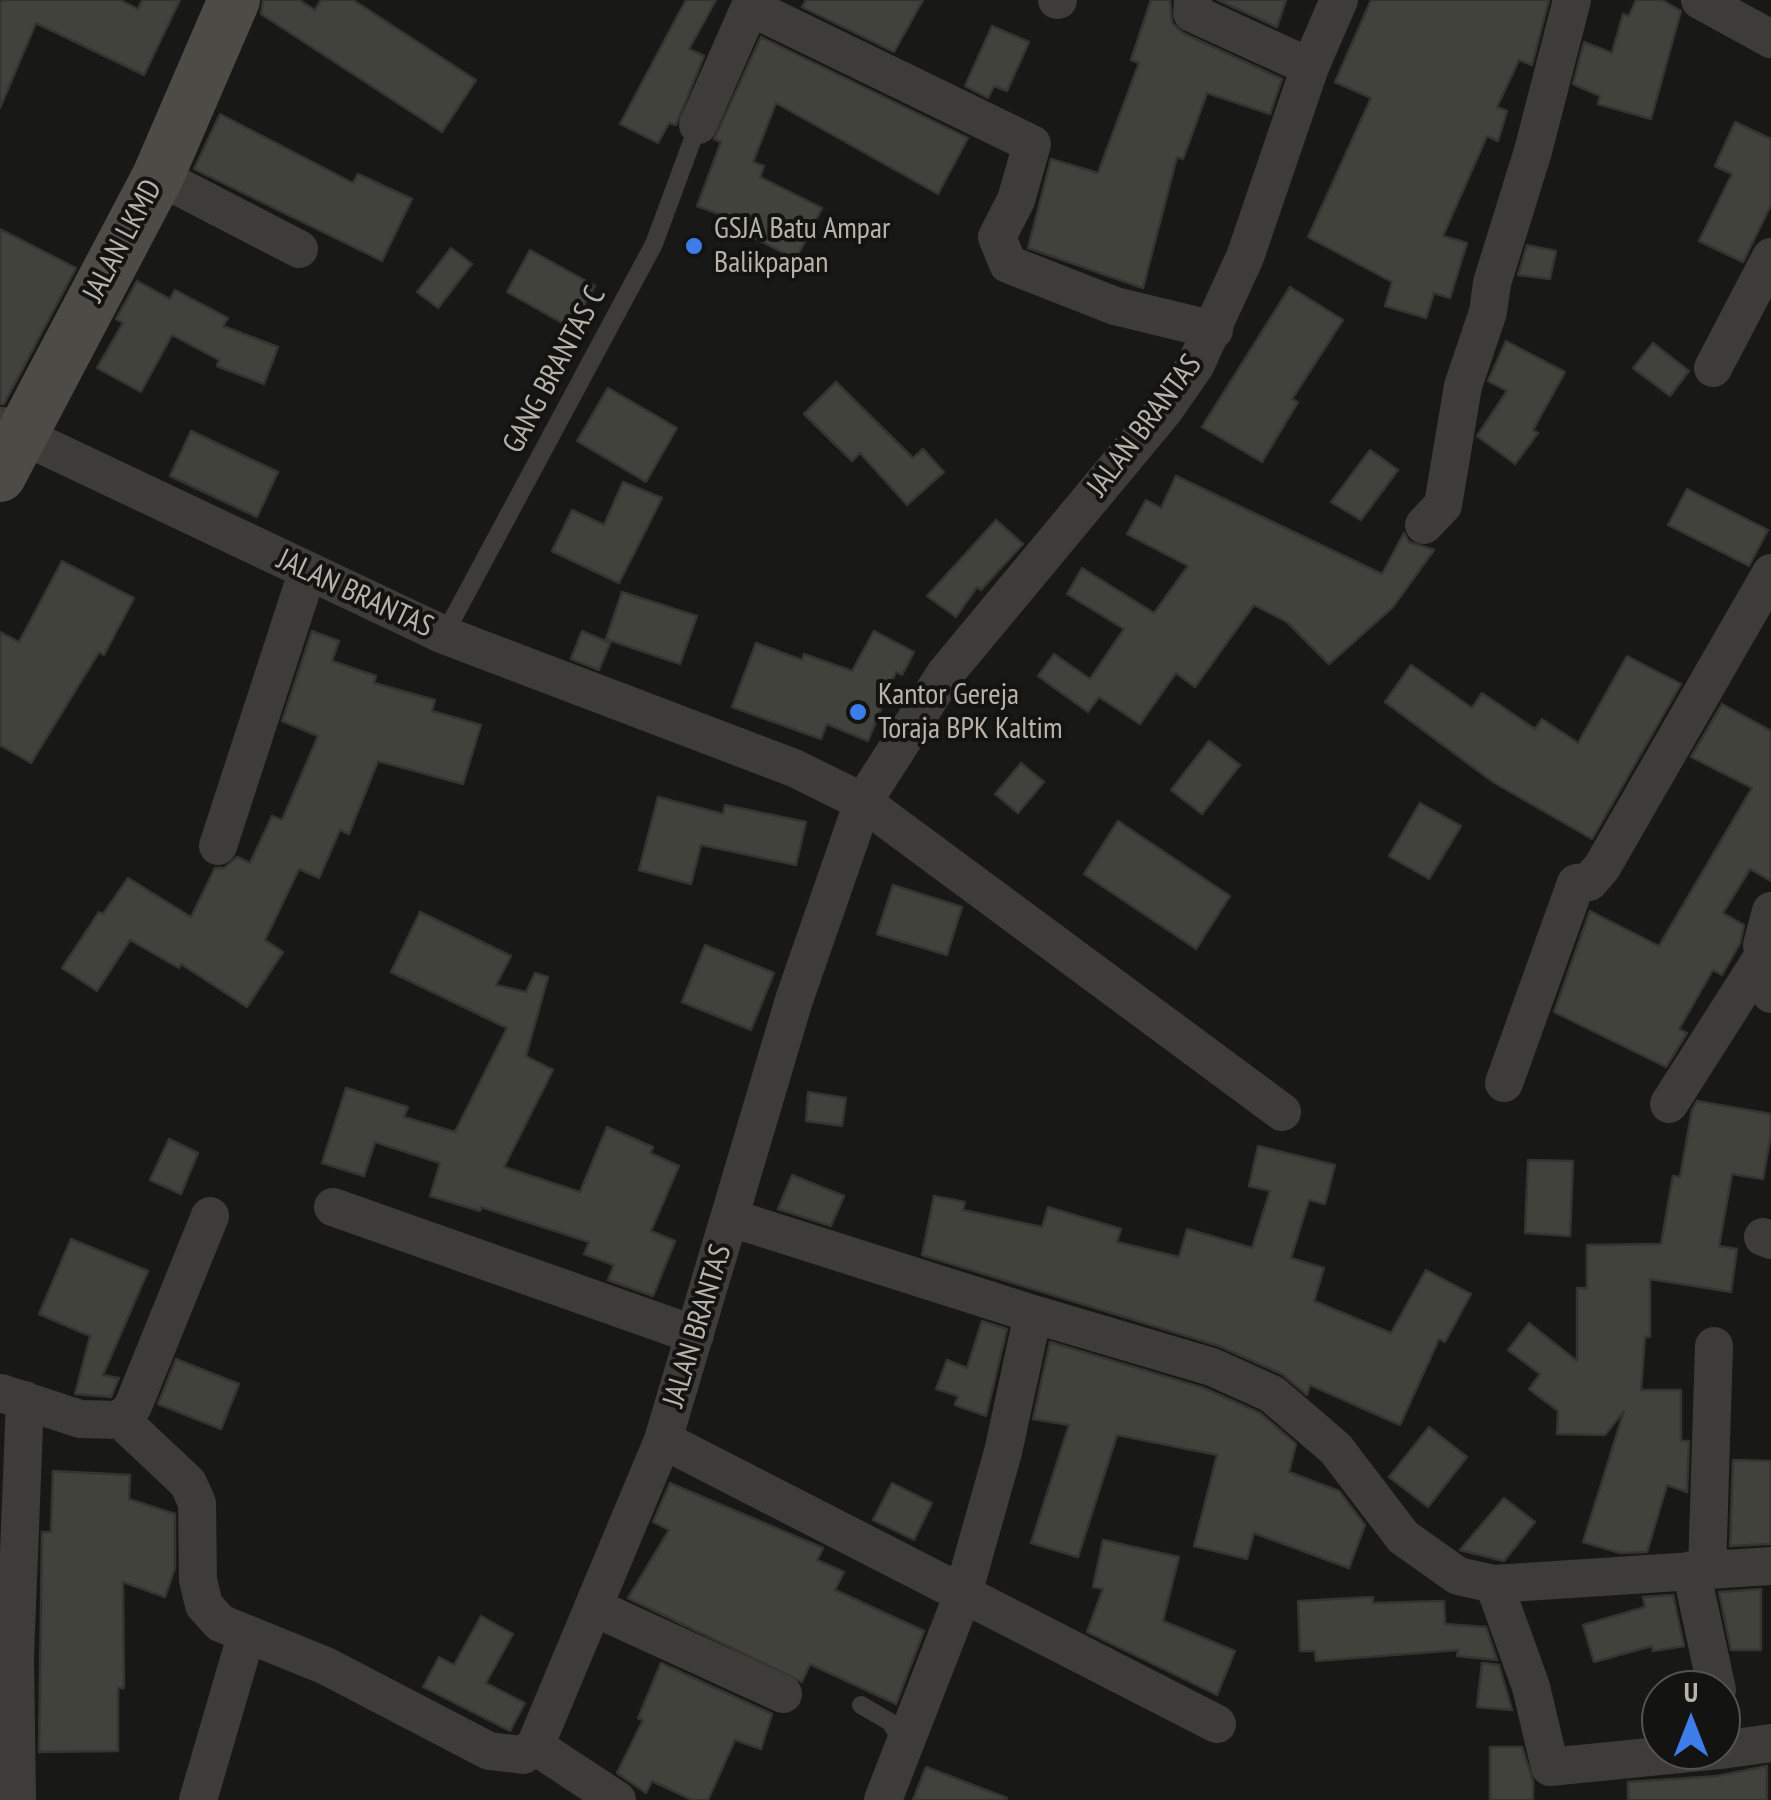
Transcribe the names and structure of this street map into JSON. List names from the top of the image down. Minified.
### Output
{"streets":{"street":["JALAN LKMD","JALAN BRANTAS"],"lane":["GANG BRANTAS C"]},"crossings":[["JALAN LKMD","JALAN BRANTAS"],["GANG BRANTAS C","JALAN BRANTAS"]],"places":["GSJA Batu Ampar Balikpapan","Kantor Gereja Toraja BPK Kaltim"],"north":"top"}
